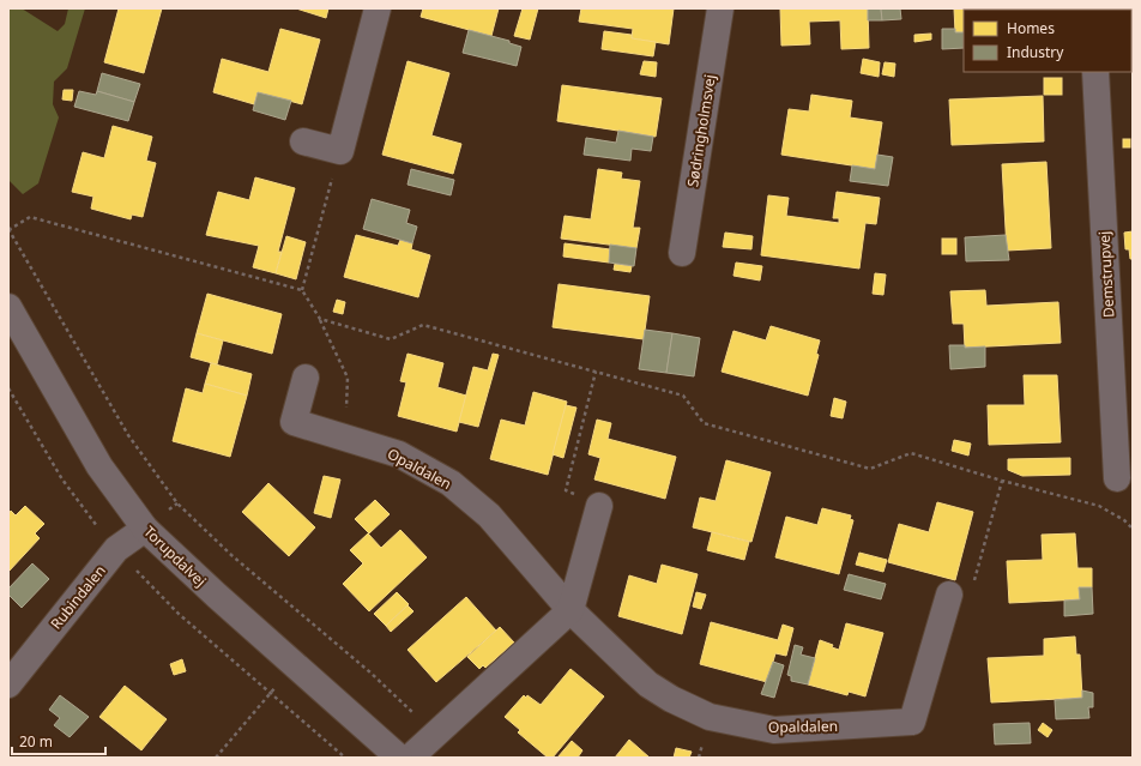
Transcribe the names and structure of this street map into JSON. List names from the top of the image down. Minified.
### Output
{"streets":{"street":["Sødringholmsvej","Demstrupvej","Opaldalen","Torupdalvej","Rubindalen"]},"crossings":[["Torupdalvej","Rubindalen"]],"legend":["Homes","Industry"],"scale_bar":"20 m"}
